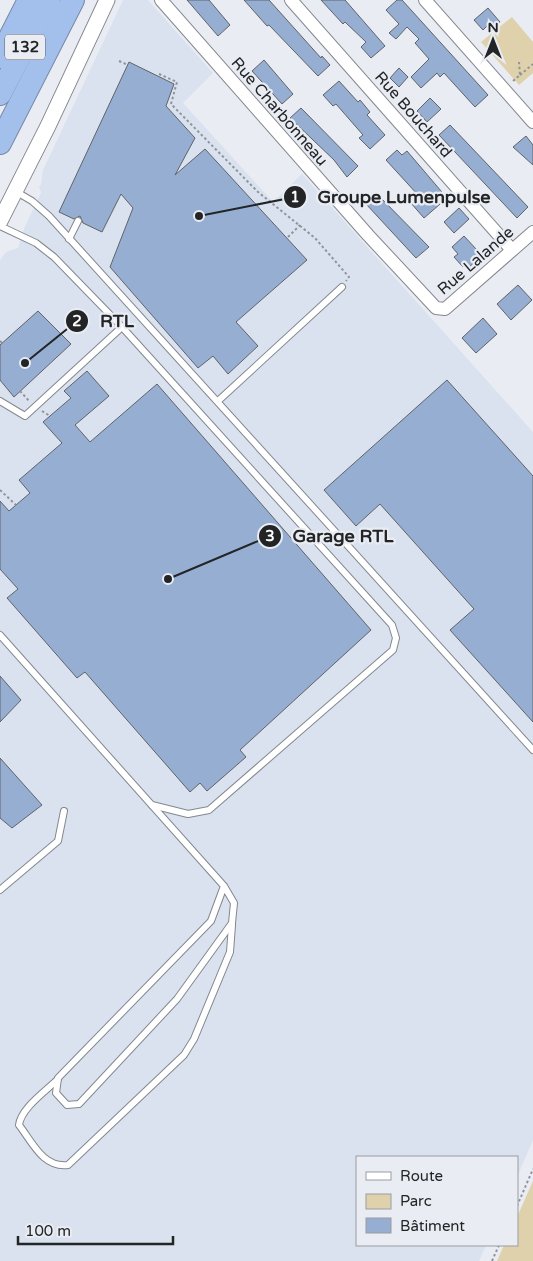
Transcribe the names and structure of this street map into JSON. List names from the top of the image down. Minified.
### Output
{"streets":{"highway":["132"],"street":["Rue Charbonneau","Rue Bouchard","Rue Lalande"]},"crossings":[["Rue Charbonneau","Rue Lalande"],["Rue Bouchard","Rue Lalande"]],"places":["Groupe Lumenpulse","RTL","Garage RTL"],"legend":["Route","Parc","Bâtiment"],"scale_bar":"100 m","north":"top"}
